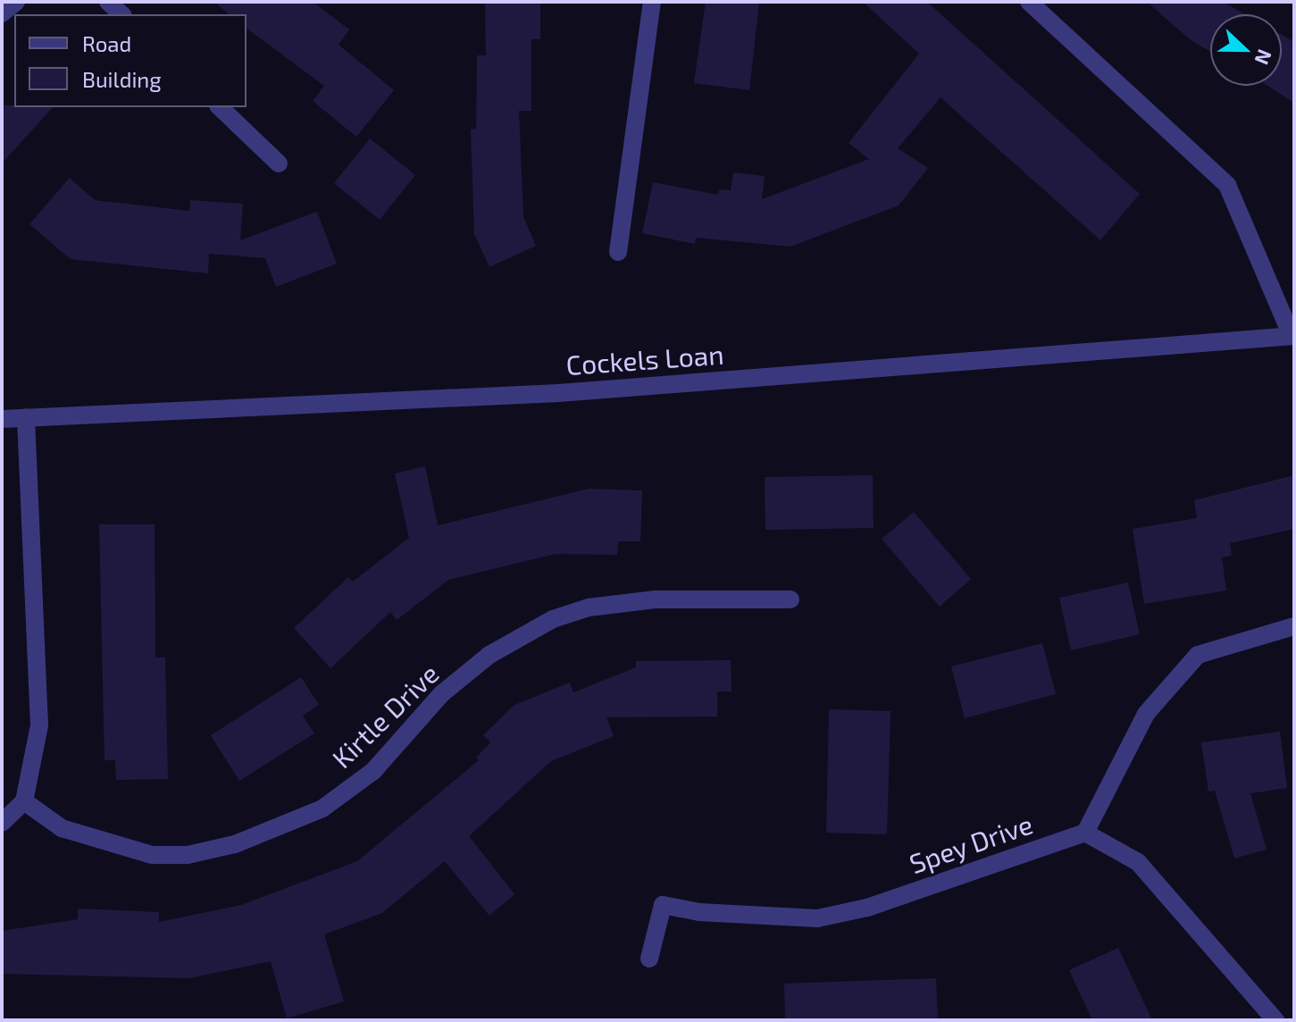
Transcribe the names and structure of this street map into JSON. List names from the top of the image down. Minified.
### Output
{"streets":{"street":["Cockels Loan","Kirtle Drive","Spey Drive"]},"legend":["Road","Building"],"north":"right"}
